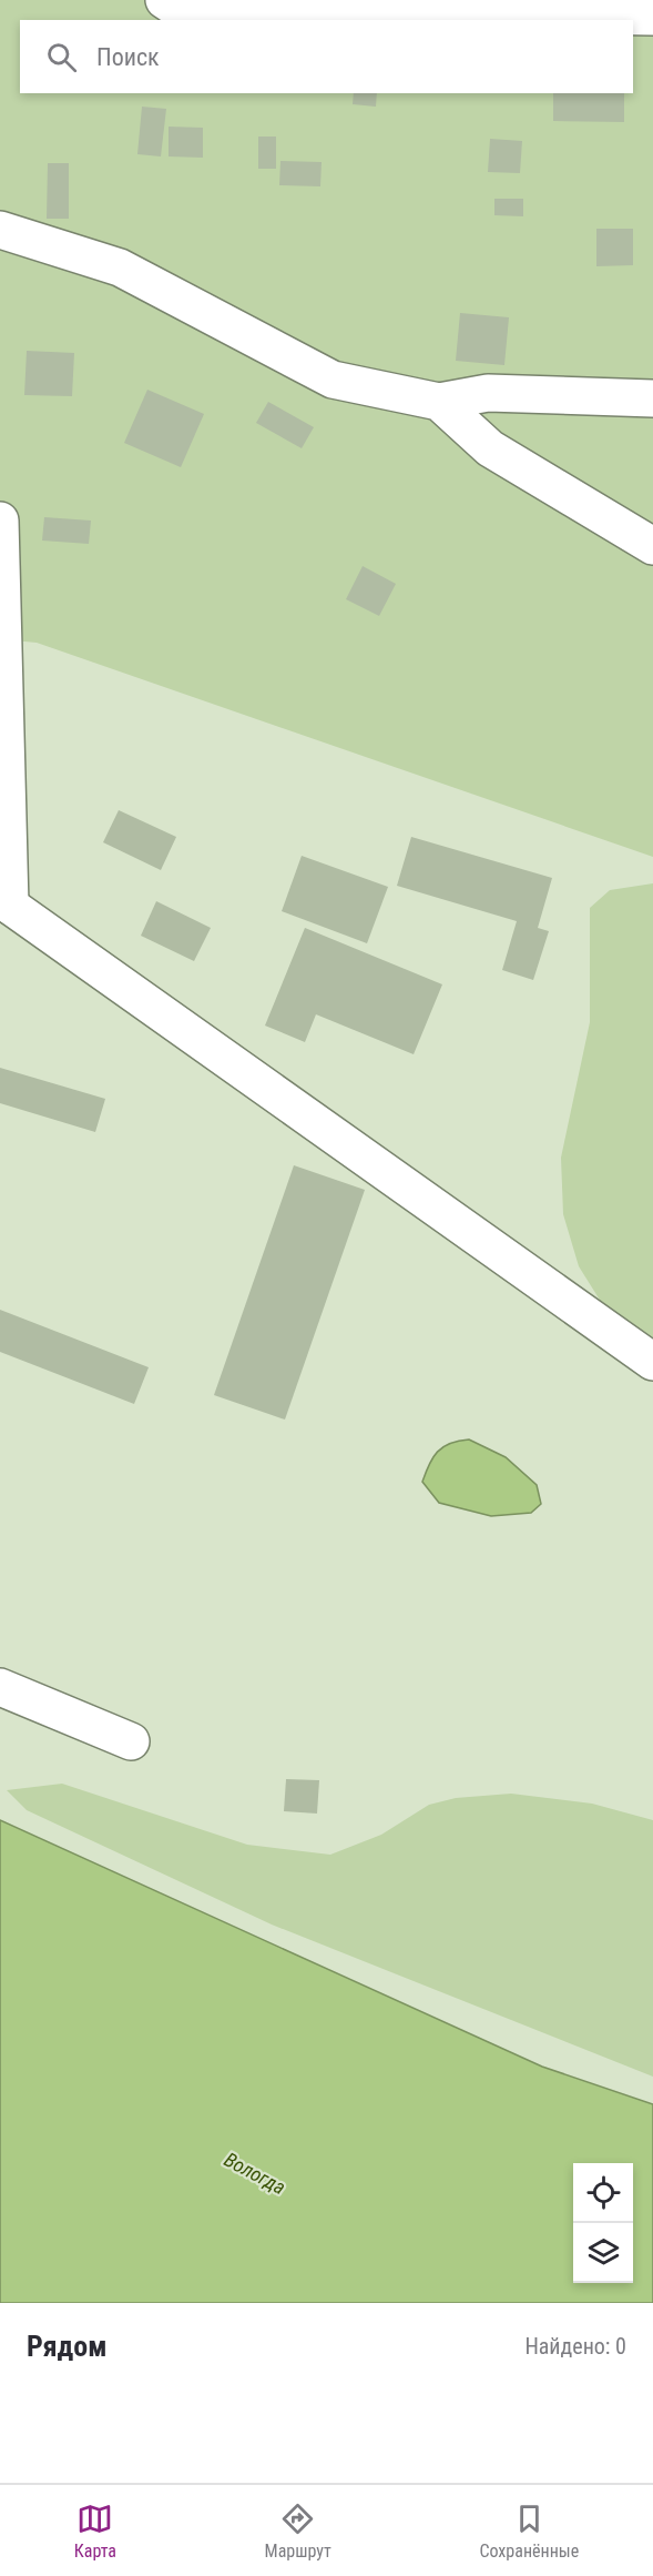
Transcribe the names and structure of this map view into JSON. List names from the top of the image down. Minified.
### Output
{"water":["Вологда"],"page":{"search":"Поиск","heading":["Рядом","Найдено: 0"],"nav":["Карта","Маршрут","Сохранённые"]}}
